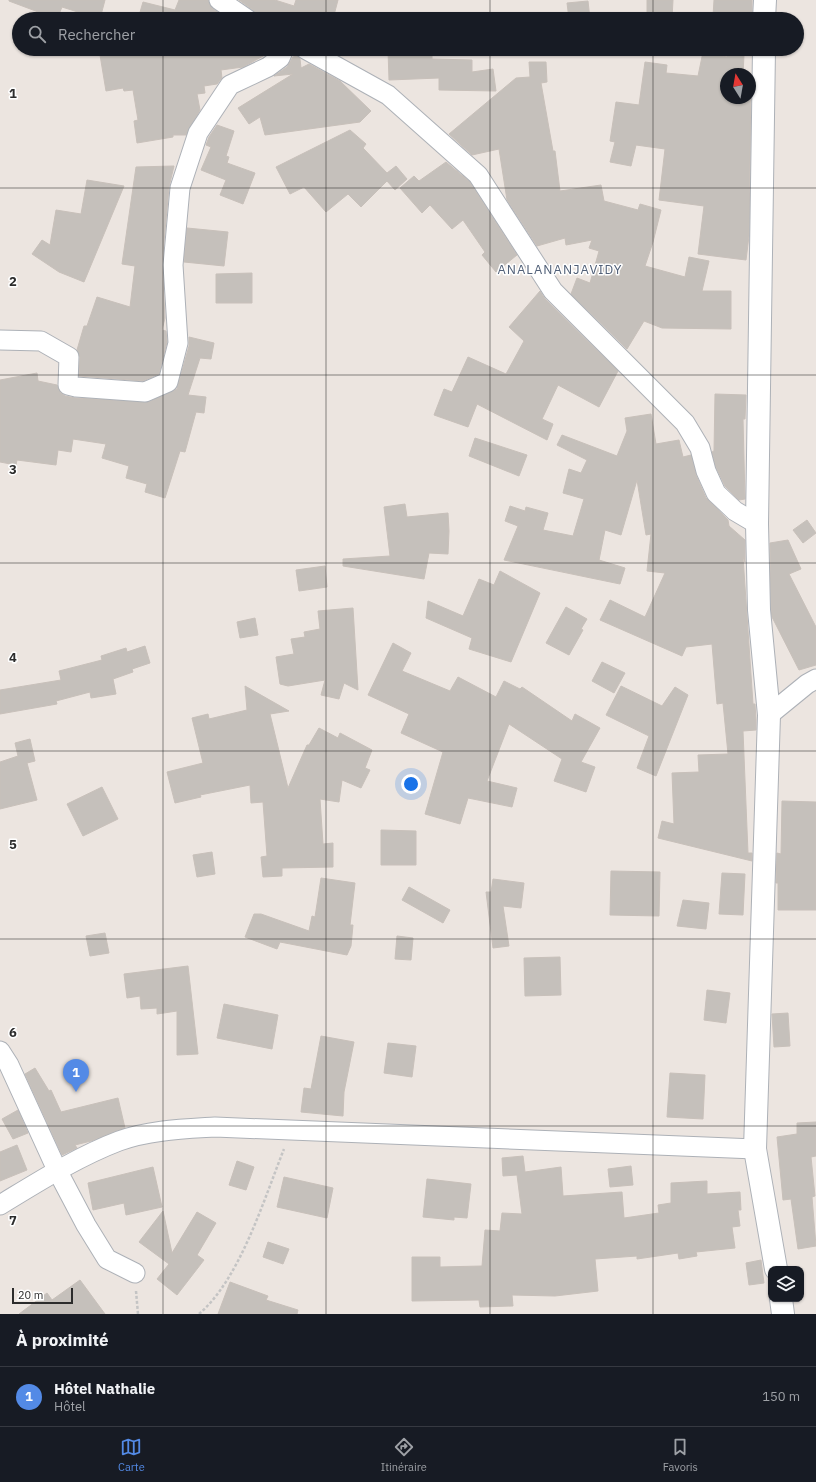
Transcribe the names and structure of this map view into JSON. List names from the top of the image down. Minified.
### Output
{"districts":["ANALANANJAVIDY"],"scale_bar":"20 m","north":"top","page":{"search":"Rechercher","pins":"1","scale":"20 m","heading":"À proximité","list":[{"mark":"1","name":"Hôtel Nathalie","note":"Hôtel","value":"150 m"}],"nav":["Carte","Itinéraire","Favoris"]},"grid":{"rows":["1","2","3","4","5","6","7"]}}
